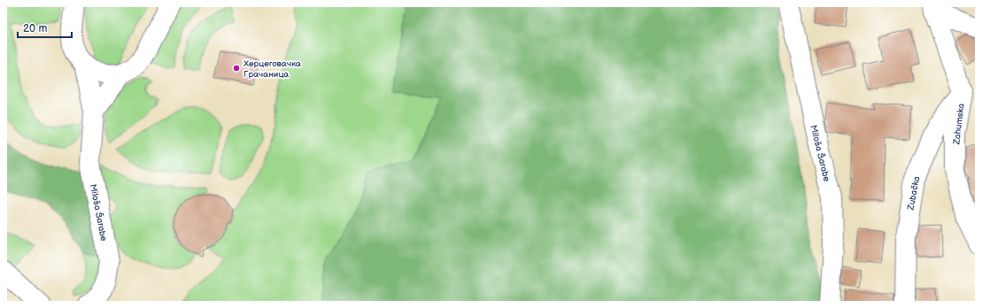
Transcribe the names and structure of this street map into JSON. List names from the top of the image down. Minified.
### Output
{"streets":{"street":["Zahumska","Miloša Šarabe","Zubačka"]},"crossings":[["Zahumska","Zubačka"]],"places":["Херцеговачка Грачаница"],"scale_bar":"20 m"}
